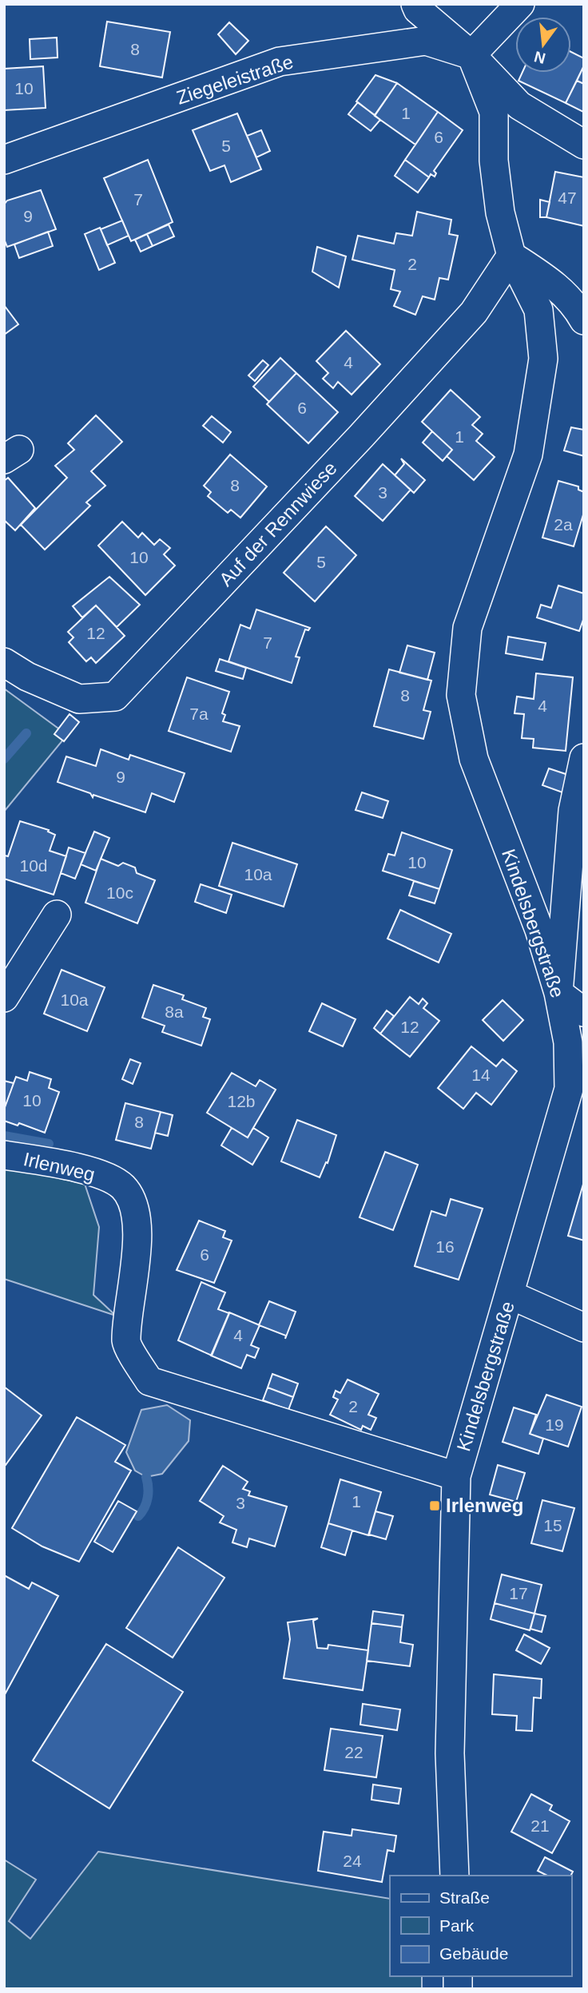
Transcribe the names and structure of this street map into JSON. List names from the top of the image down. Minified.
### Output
{"streets":{"street":["Ziegeleistraße","Auf der Rennwiese","Kindelsbergstraße","Irlenweg"]},"crossings":[["Ziegeleistraße","Kindelsbergstraße"],["Auf der Rennwiese","Kindelsbergstraße"],["Kindelsbergstraße","Irlenweg"]],"places":{"transit":["Irlenweg"]},"house_numbers":["8","10","1","6","5","47","7","9","2","4","6","1","8","3","2a","10","5","12","7","8","4","7a","9","10","10d","10a","10c","10a","8a","12","14","10","12b","8","16","6","4","2","19","1","3","15","17","22","21","24"],"legend":["Straße","Park","Gebäude"],"north":"bottom"}
